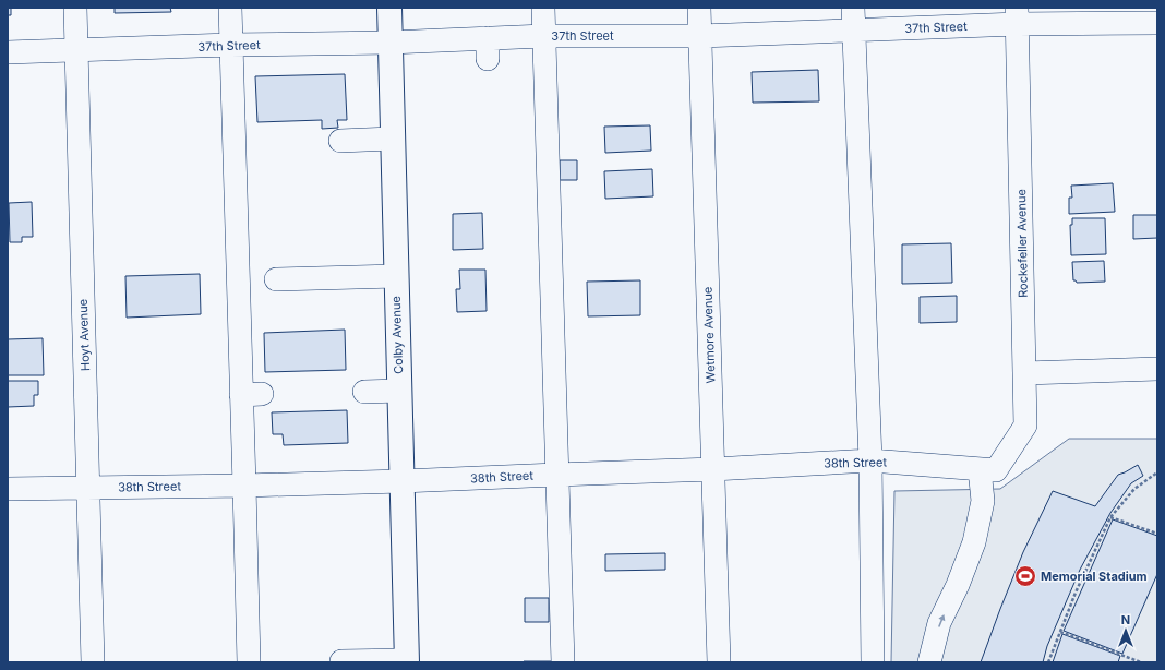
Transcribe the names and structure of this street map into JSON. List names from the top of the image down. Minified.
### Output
{"streets":{"main road":["Colby Avenue"],"street":["37th Street","Rockefeller Avenue","Hoyt Avenue","Wetmore Avenue","38th Street"]},"crossings":[["37th Street","Rockefeller Avenue"],["37th Street","Hoyt Avenue"],["37th Street","Colby Avenue"],["37th Street","Wetmore Avenue"],["Rockefeller Avenue","38th Street"],["Hoyt Avenue","38th Street"],["Colby Avenue","38th Street"],["Wetmore Avenue","38th Street"]],"places":{"sports":["Memorial Stadium"]},"north":"top"}
